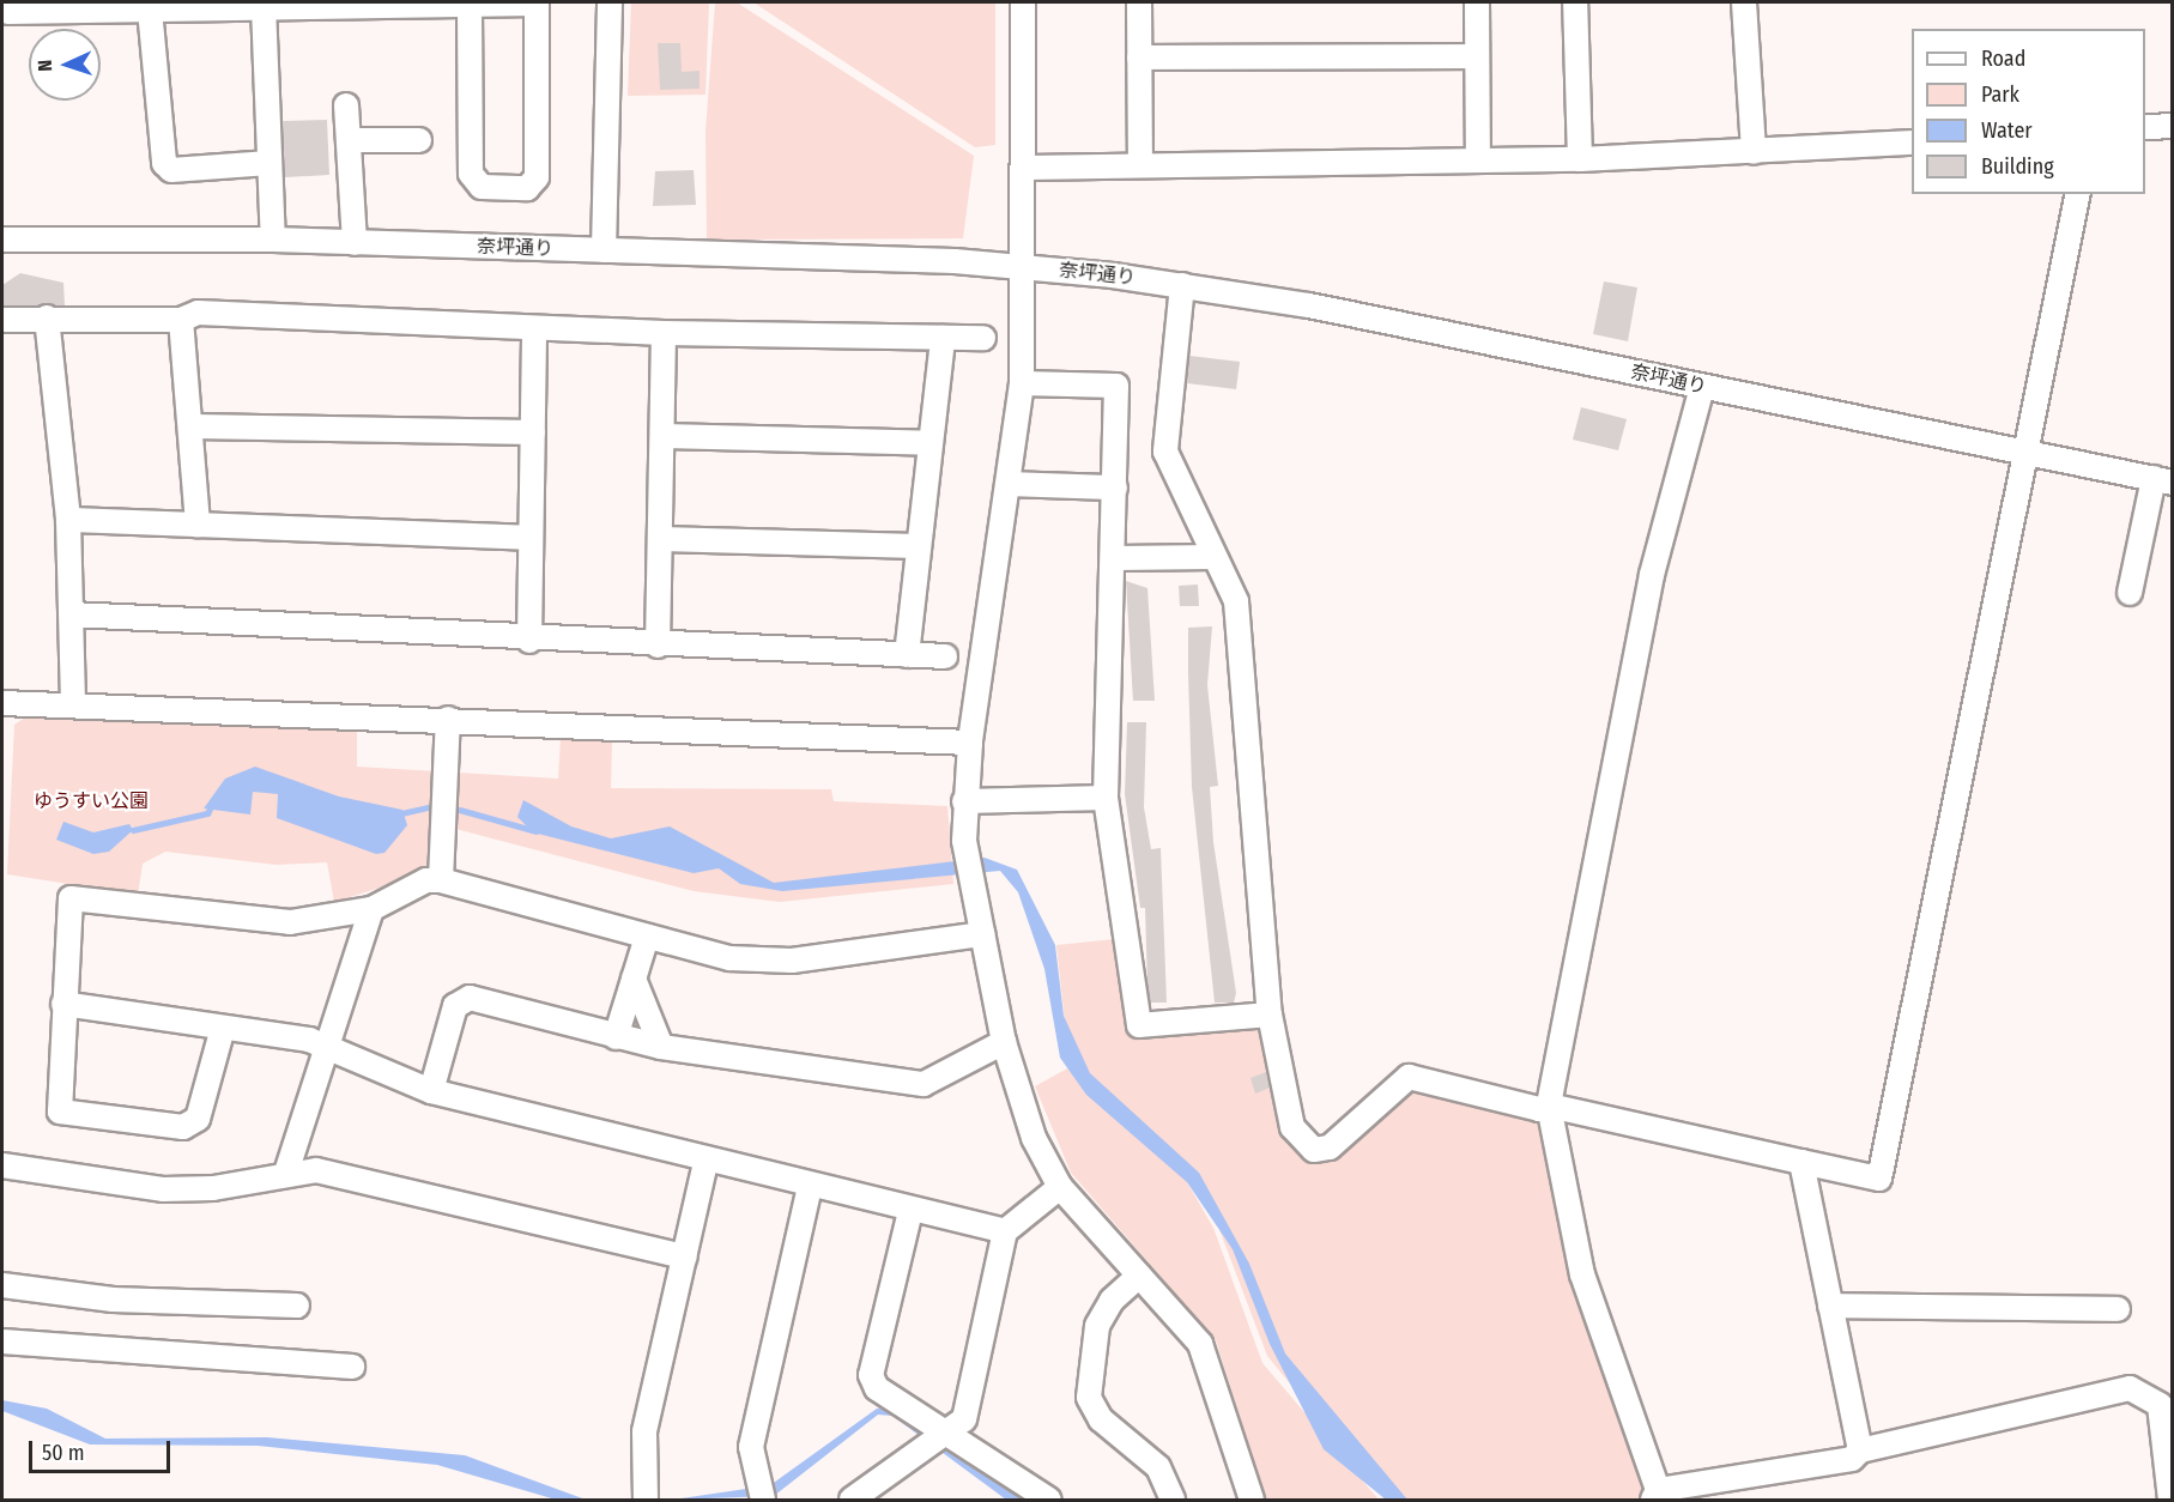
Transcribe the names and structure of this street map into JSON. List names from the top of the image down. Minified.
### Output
{"streets":{"street":["奈坪通り"]},"parks":["ゆうすい公園"],"legend":["Road","Park","Water","Building"],"scale_bar":"50 m","north":"left"}
